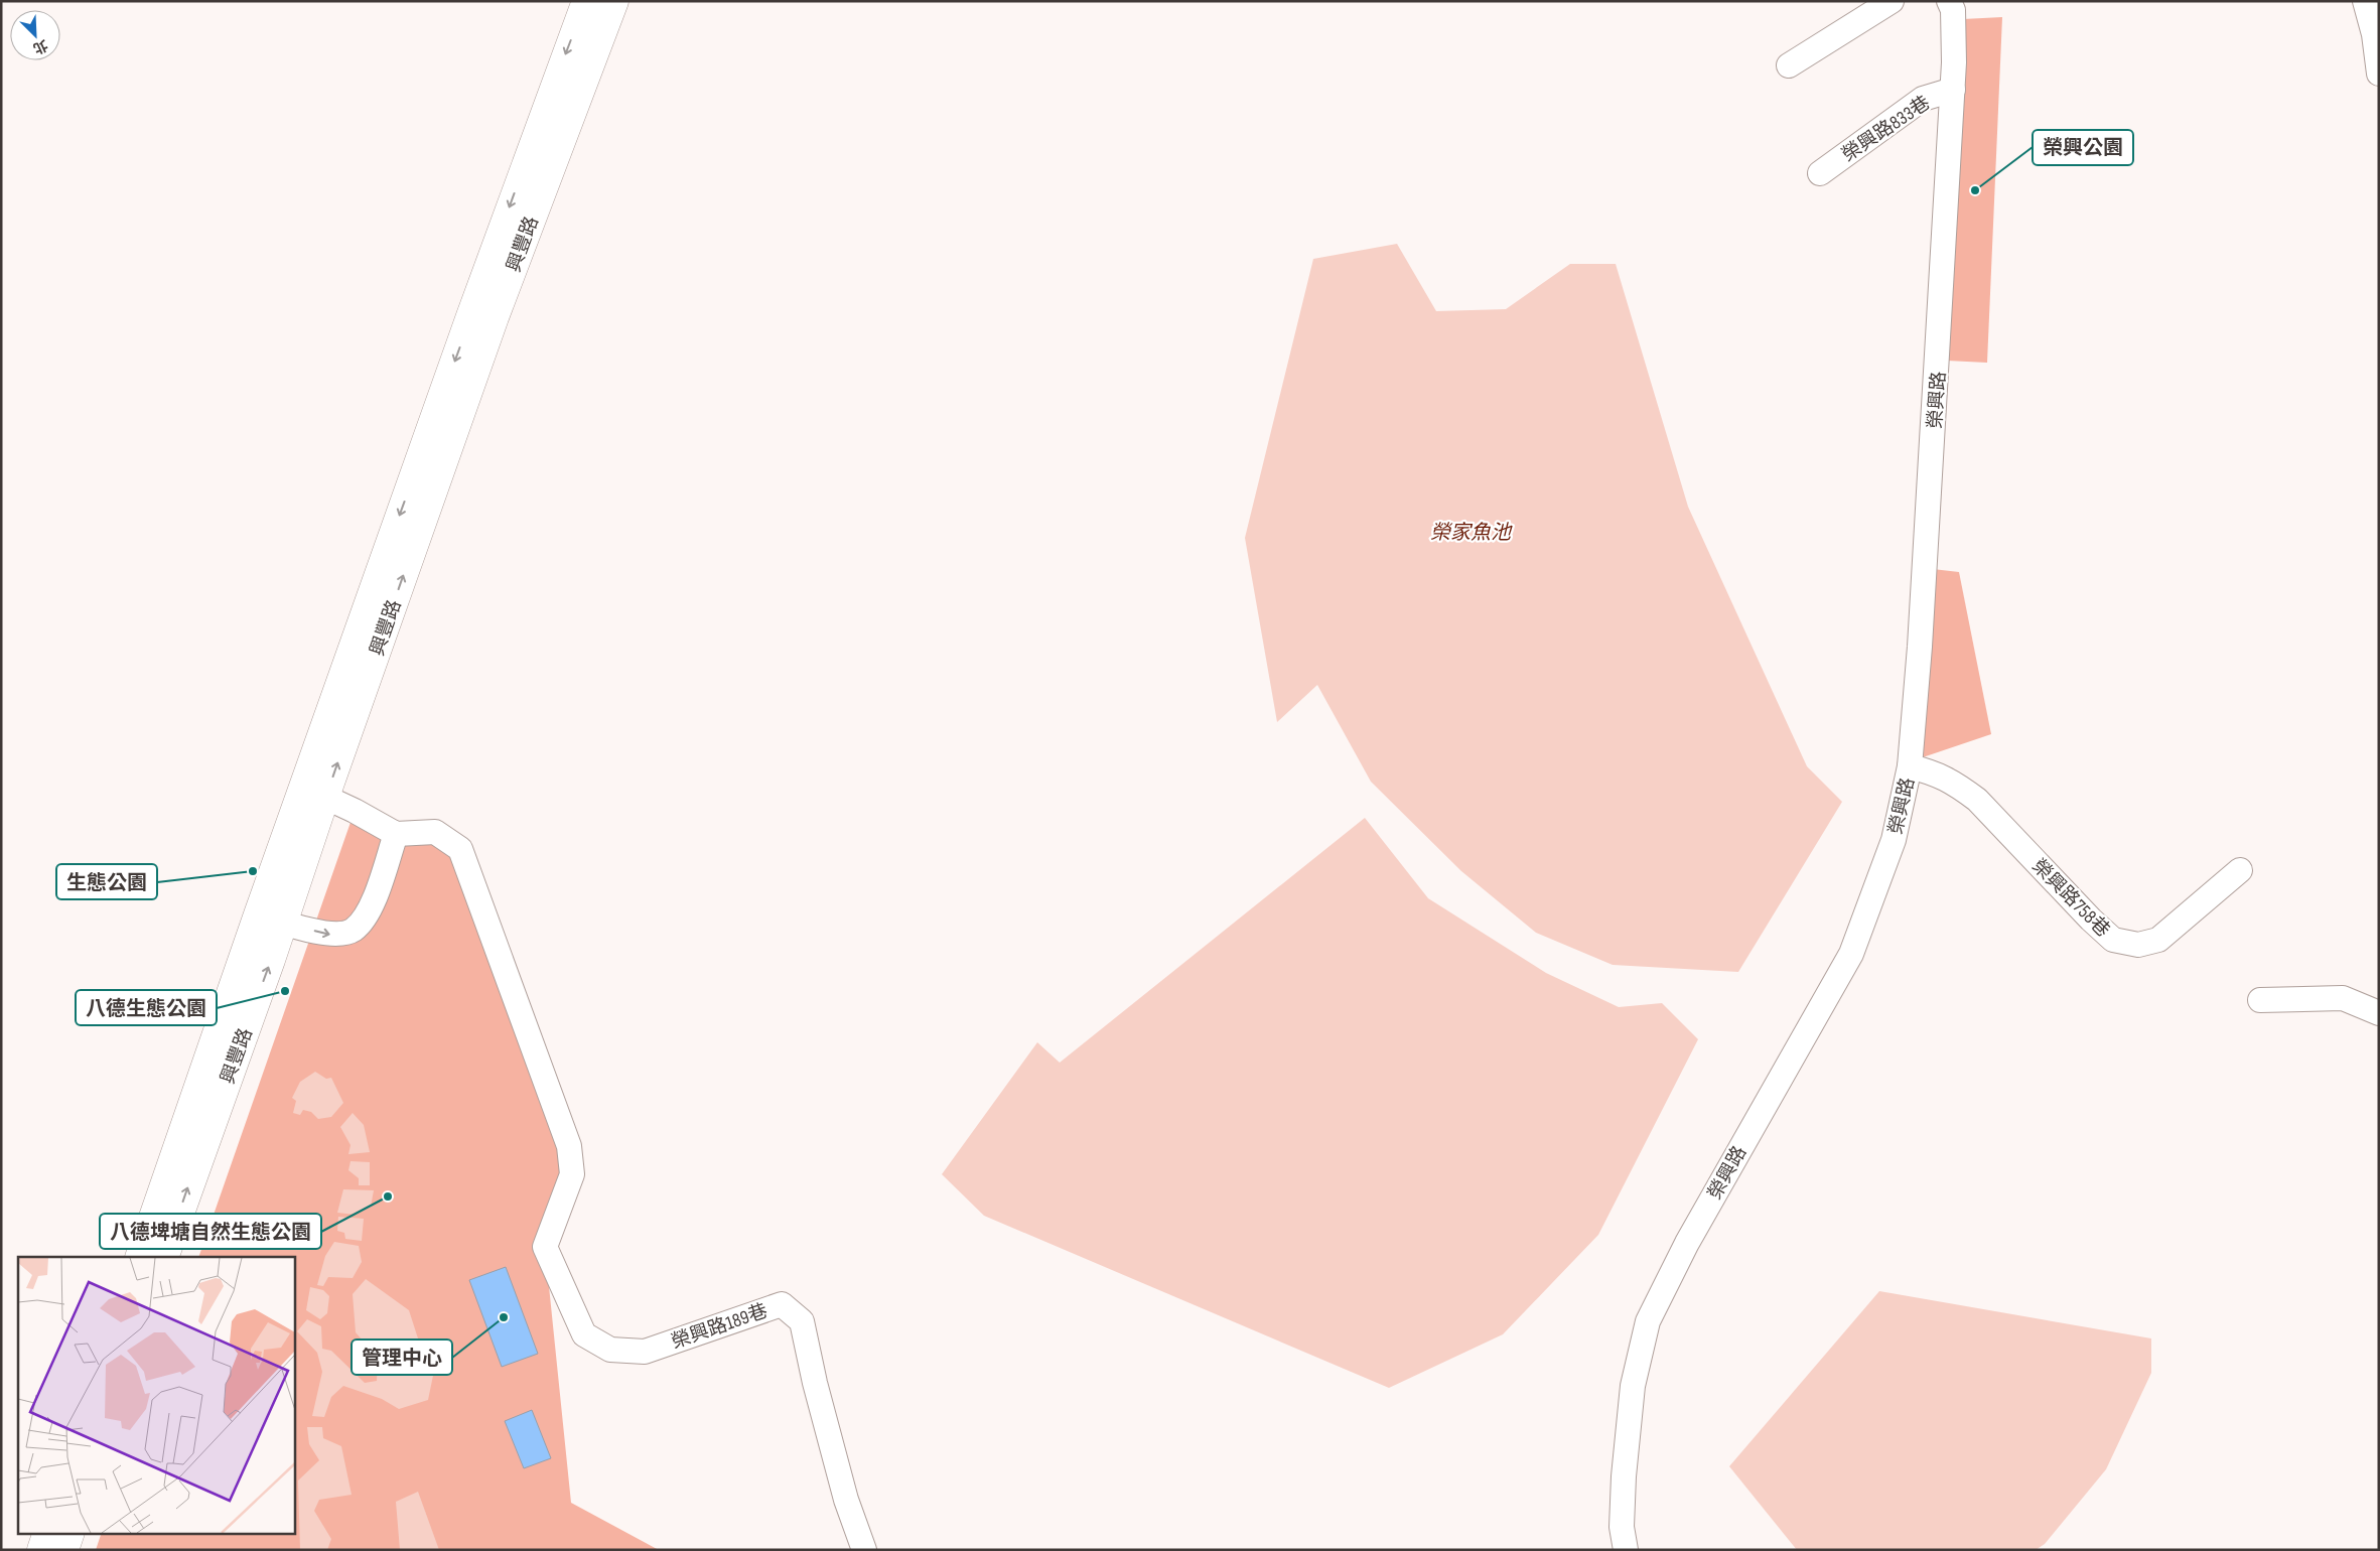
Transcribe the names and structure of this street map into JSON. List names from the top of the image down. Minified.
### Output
{"streets":{"main road":["興豐路"],"street":["榮興路833巷","榮興路","榮興路758巷","榮興路189巷"]},"crossings":[["榮興路833巷","榮興路"],["榮興路","榮興路758巷"]],"water":["榮家魚池"],"places":["榮興公園","生態公園","八德生態公園","八德埤塘自然生態公園","管理中心"],"north":"bottom right"}
